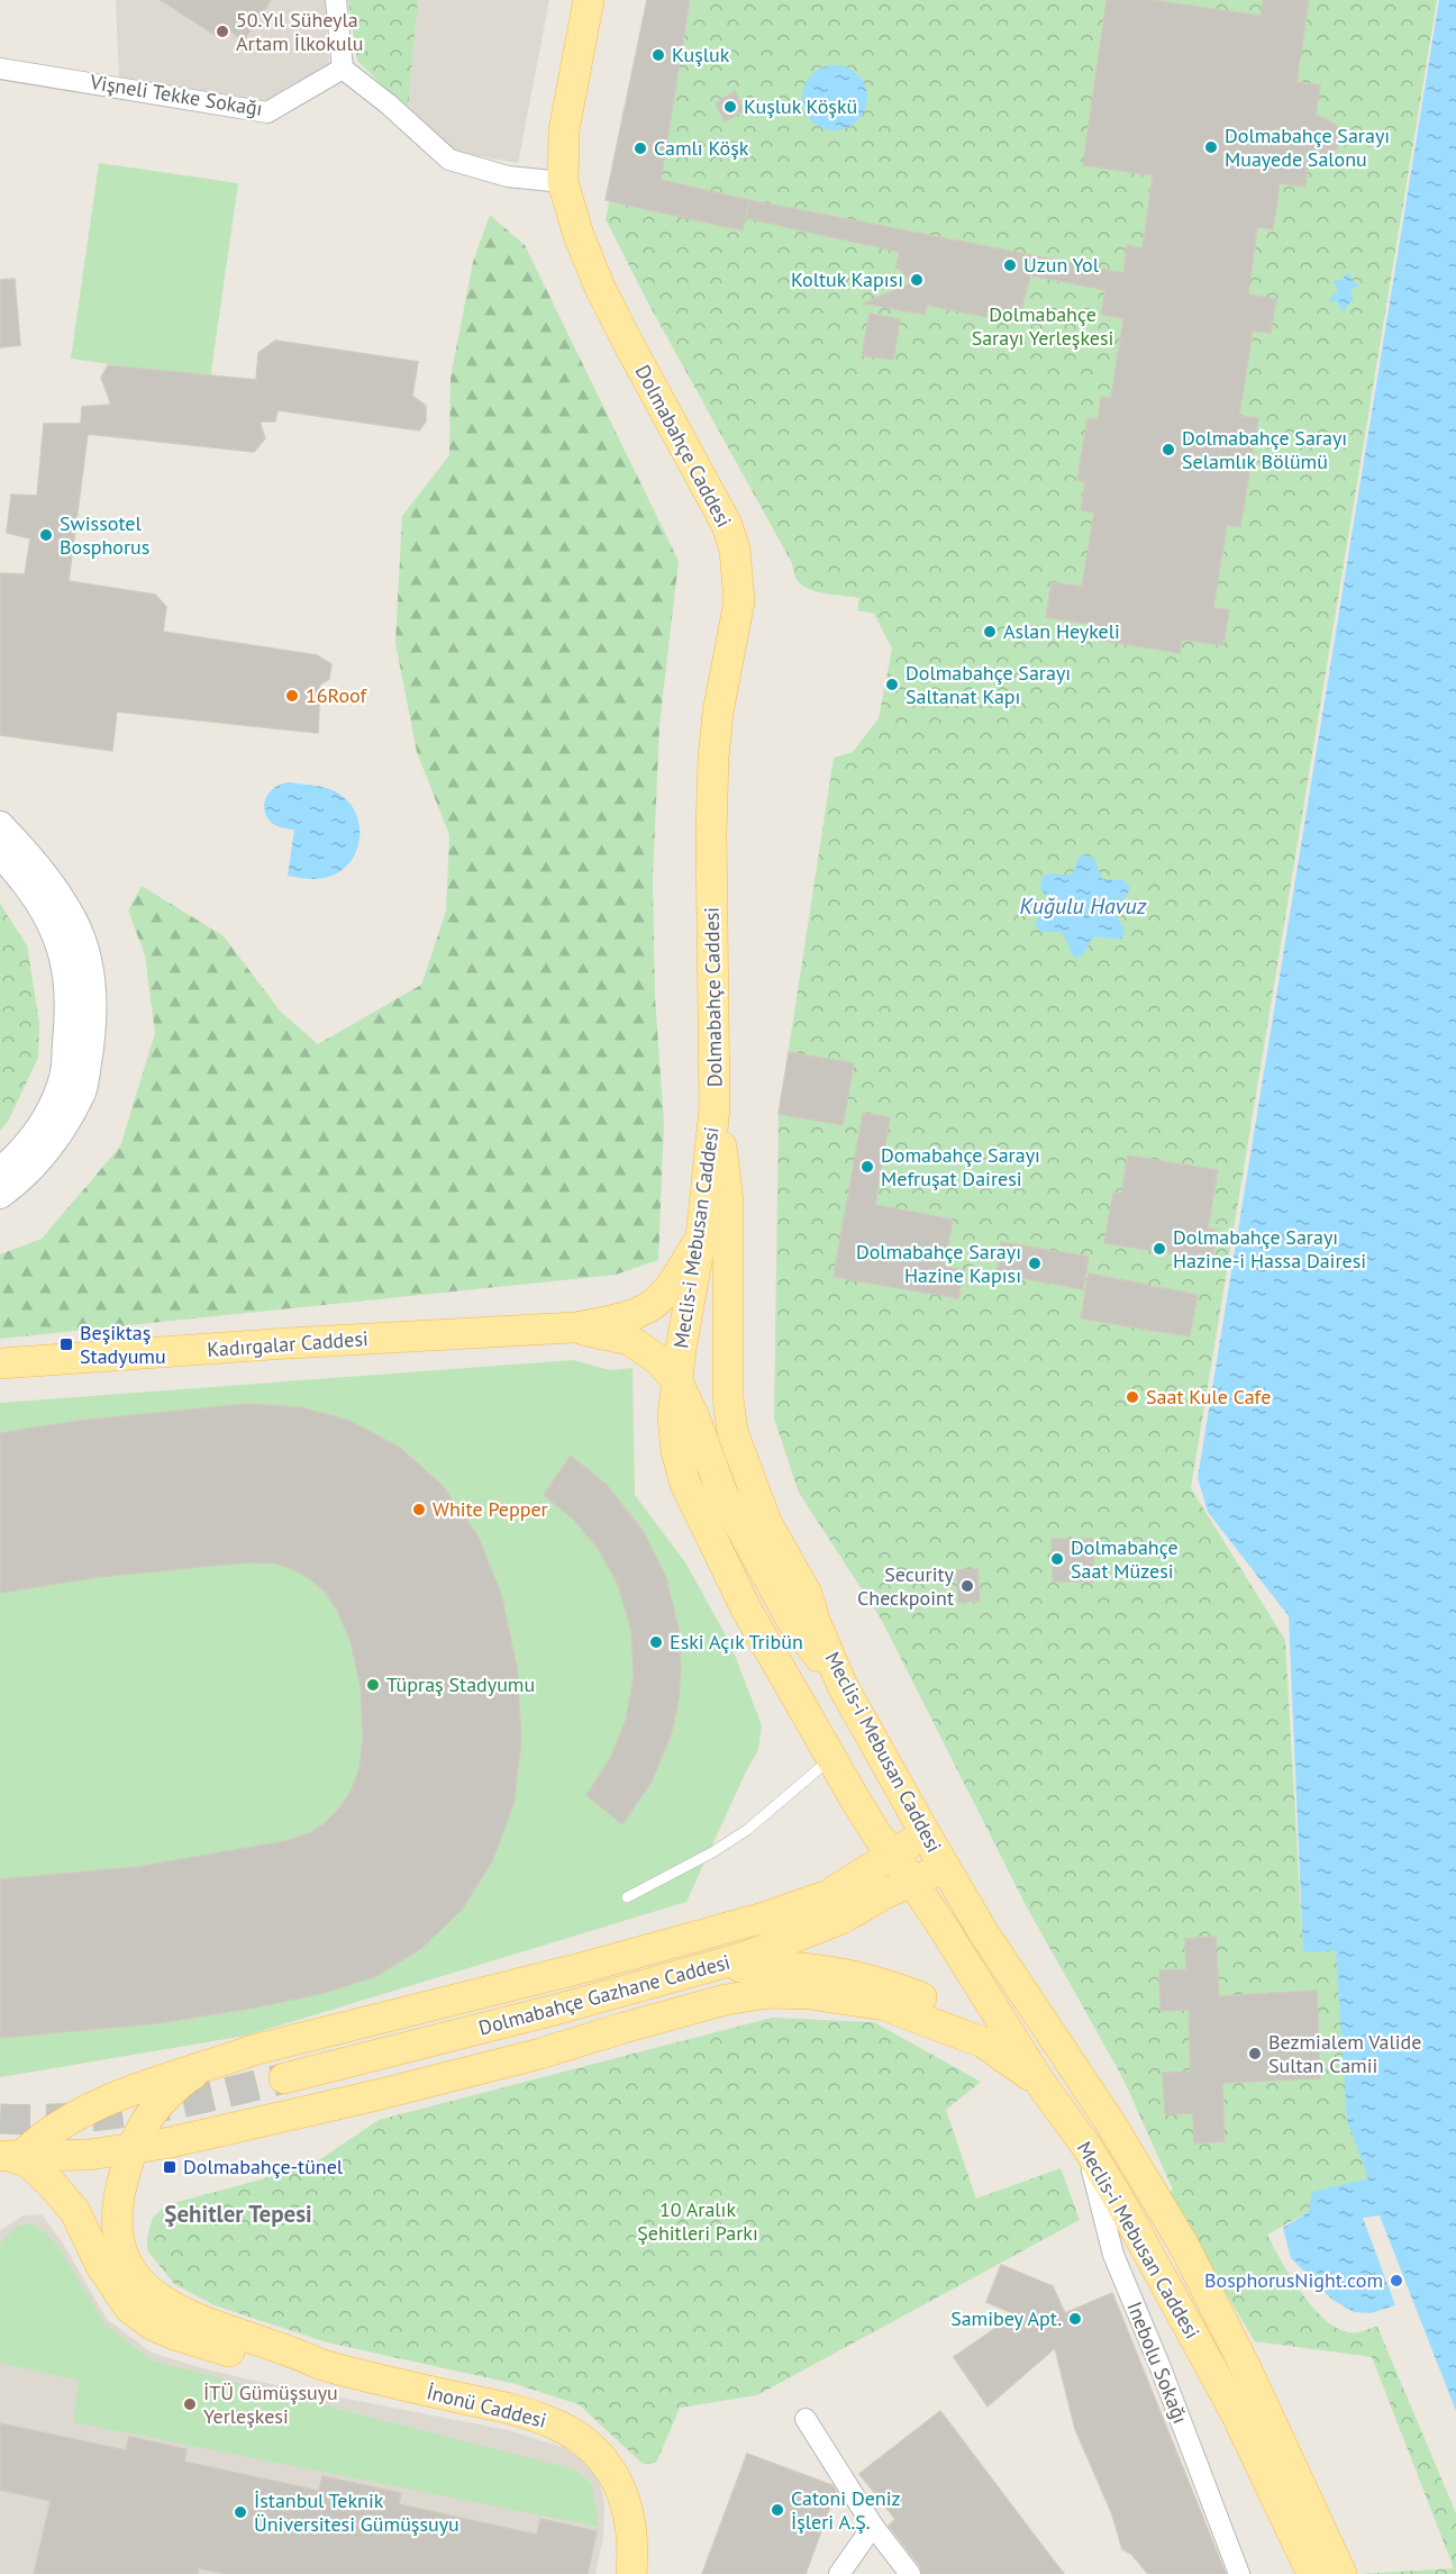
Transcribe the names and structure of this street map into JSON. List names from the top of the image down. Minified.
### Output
{"streets":{"main road":["Dolmabahçe Caddesi","Meclis-i Mebusan Caddesi","Kadırgalar Caddesi","Dolmabahçe Gazhane Caddesi","İnonü Caddesi"],"street":["Vişneli Tekke Sokağı","Inebolu Sokağı"]},"crossings":[["Dolmabahçe Caddesi","Meclis-i Mebusan Caddesi"],["Meclis-i Mebusan Caddesi","Kadırgalar Caddesi"],["Meclis-i Mebusan Caddesi","Dolmabahçe Gazhane Caddesi"],["Meclis-i Mebusan Caddesi","Inebolu Sokağı"]],"districts":["Şehitler Tepesi"],"water":["Kuğulu Havuz"],"parks":["Dolmabahçe Sarayı Yerleşkesi","10 Aralık Şehitleri Parkı"],"places":{"other":["50.Yıl Süheyla Artam İlkokulu","Kuşluk","Kuşluk Köşkü","Dolmabahçe Sarayı Muayede Salonu","Camlı Köşk","Uzun Yol","Koltuk Kapısı","Dolmabahçe Sarayı Selamlık Bölümü","Swissotel Bosphorus","Aslan Heykeli","Dolmabahçe Sarayı Saltanat Kapı","16Roof","Domabahçe Sarayı Mefruşat Dairesi","Dolmabahçe Sarayı Hazine-i Hassa Dairesi","Dolmabahçe Sarayı Hazine Kapısı","Saat Kule Cafe","White Pepper","Dolmabahçe Saat Müzesi","Security Checkpoint","Eski Açık Tribün","Tüpraş Stadyumu","Bezmialem Valide Sultan Camii","BosphorusNight.com","Samibey Apt.","İTÜ Gümüşsuyu Yerleşkesi","Catoni Deniz İşleri A.Ş.","İstanbul Teknik Üniversitesi Gümüşsuyu"],"transit":["Beşiktaş Stadyumu","Dolmabahçe-tünel"]}}
